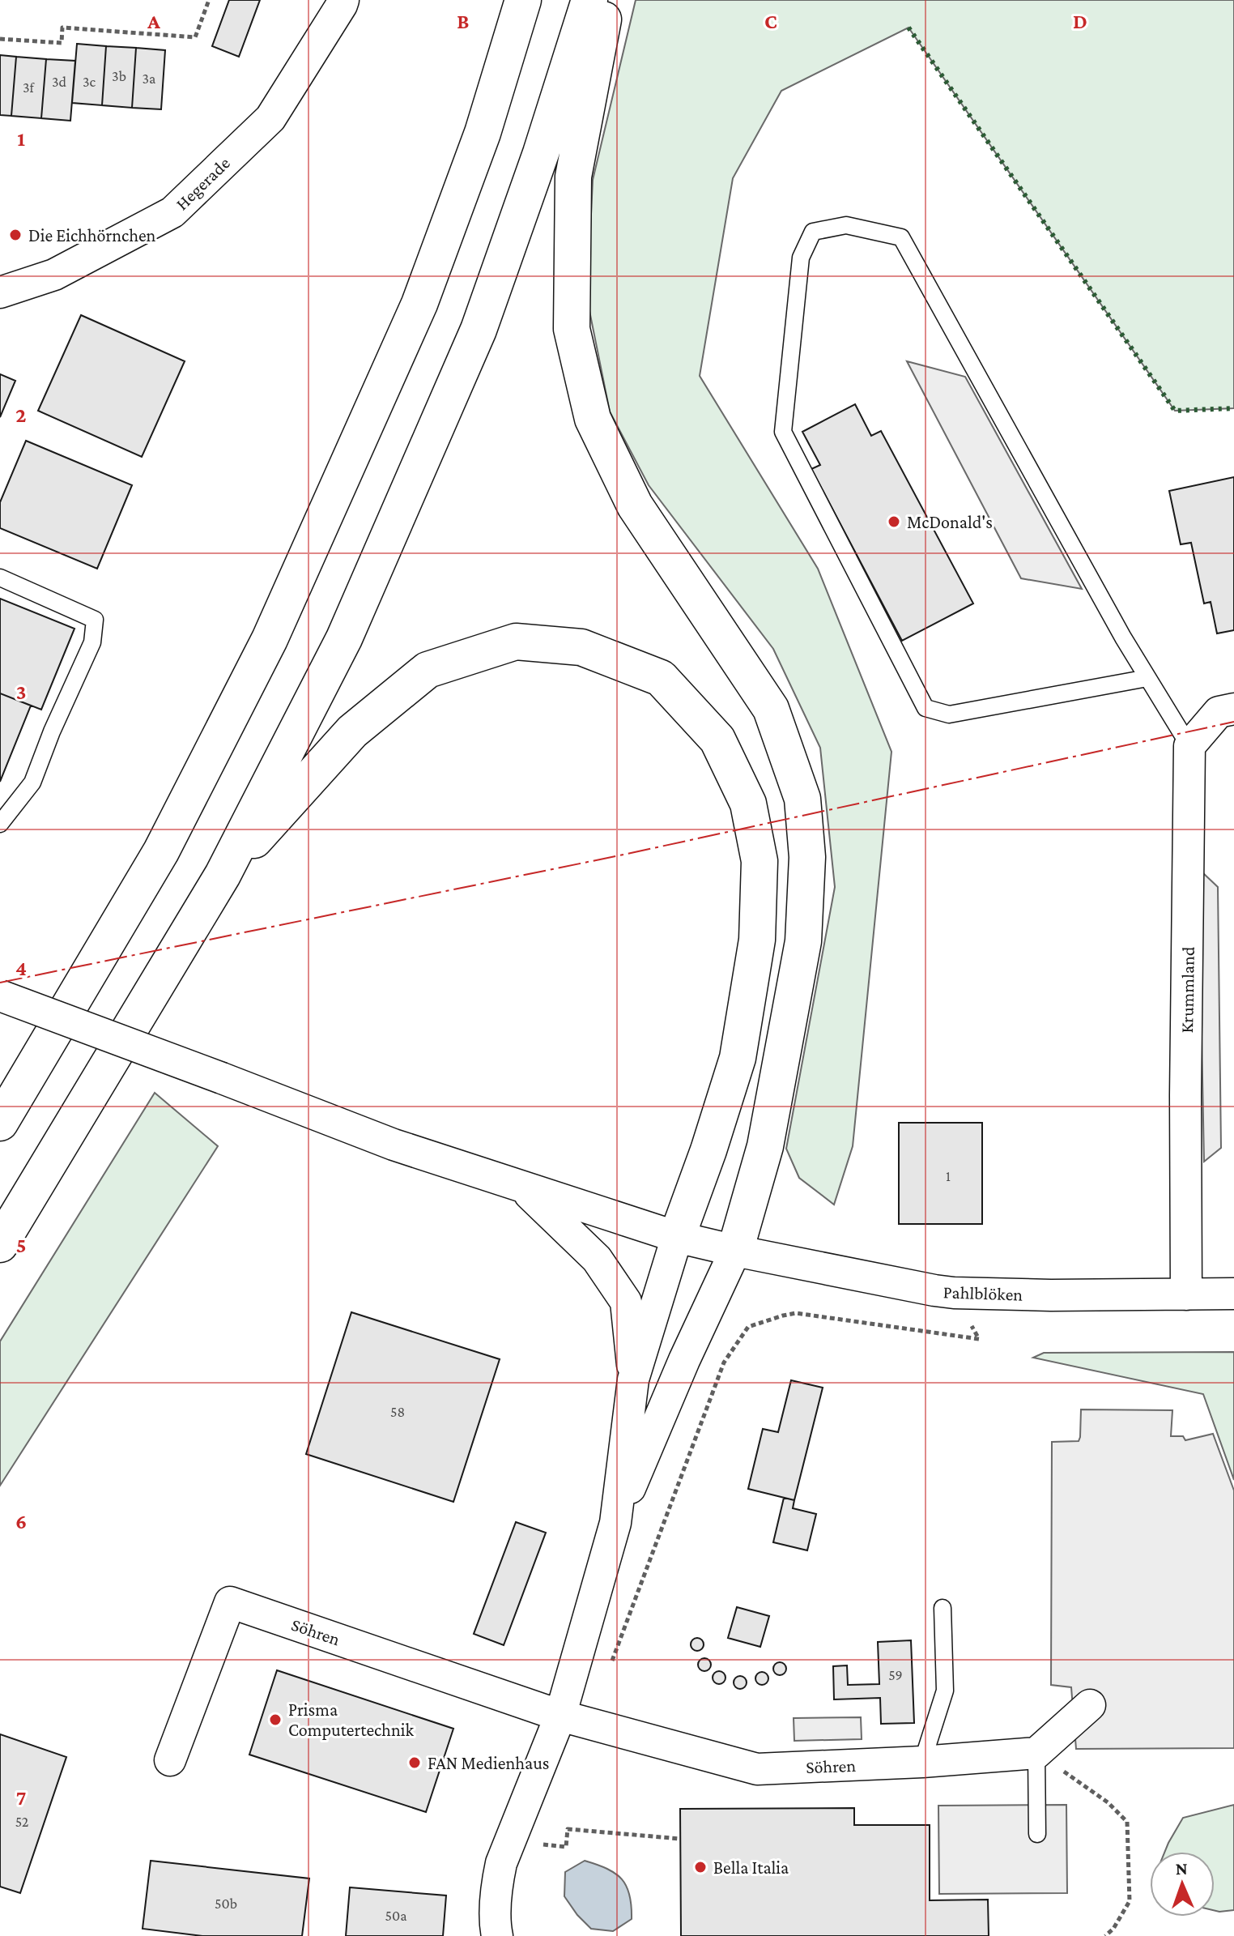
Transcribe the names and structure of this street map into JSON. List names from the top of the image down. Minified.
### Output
{"streets":{"street":["Hegerade","Krummland","Pahlblöken","Söhren"]},"crossings":[["Krummland","Pahlblöken"]],"places":["Die Eichhörnchen","McDonald's","Prisma Computertechnik","FAN Medienhaus","Bella Italia"],"house_numbers":["3b","3a","3d","3c","3f","1","58","59","52","50b","50a"],"north":"top","grid":{"columns":["A","B","C","D"],"rows":["1","2","3","4","5","6","7"]}}
